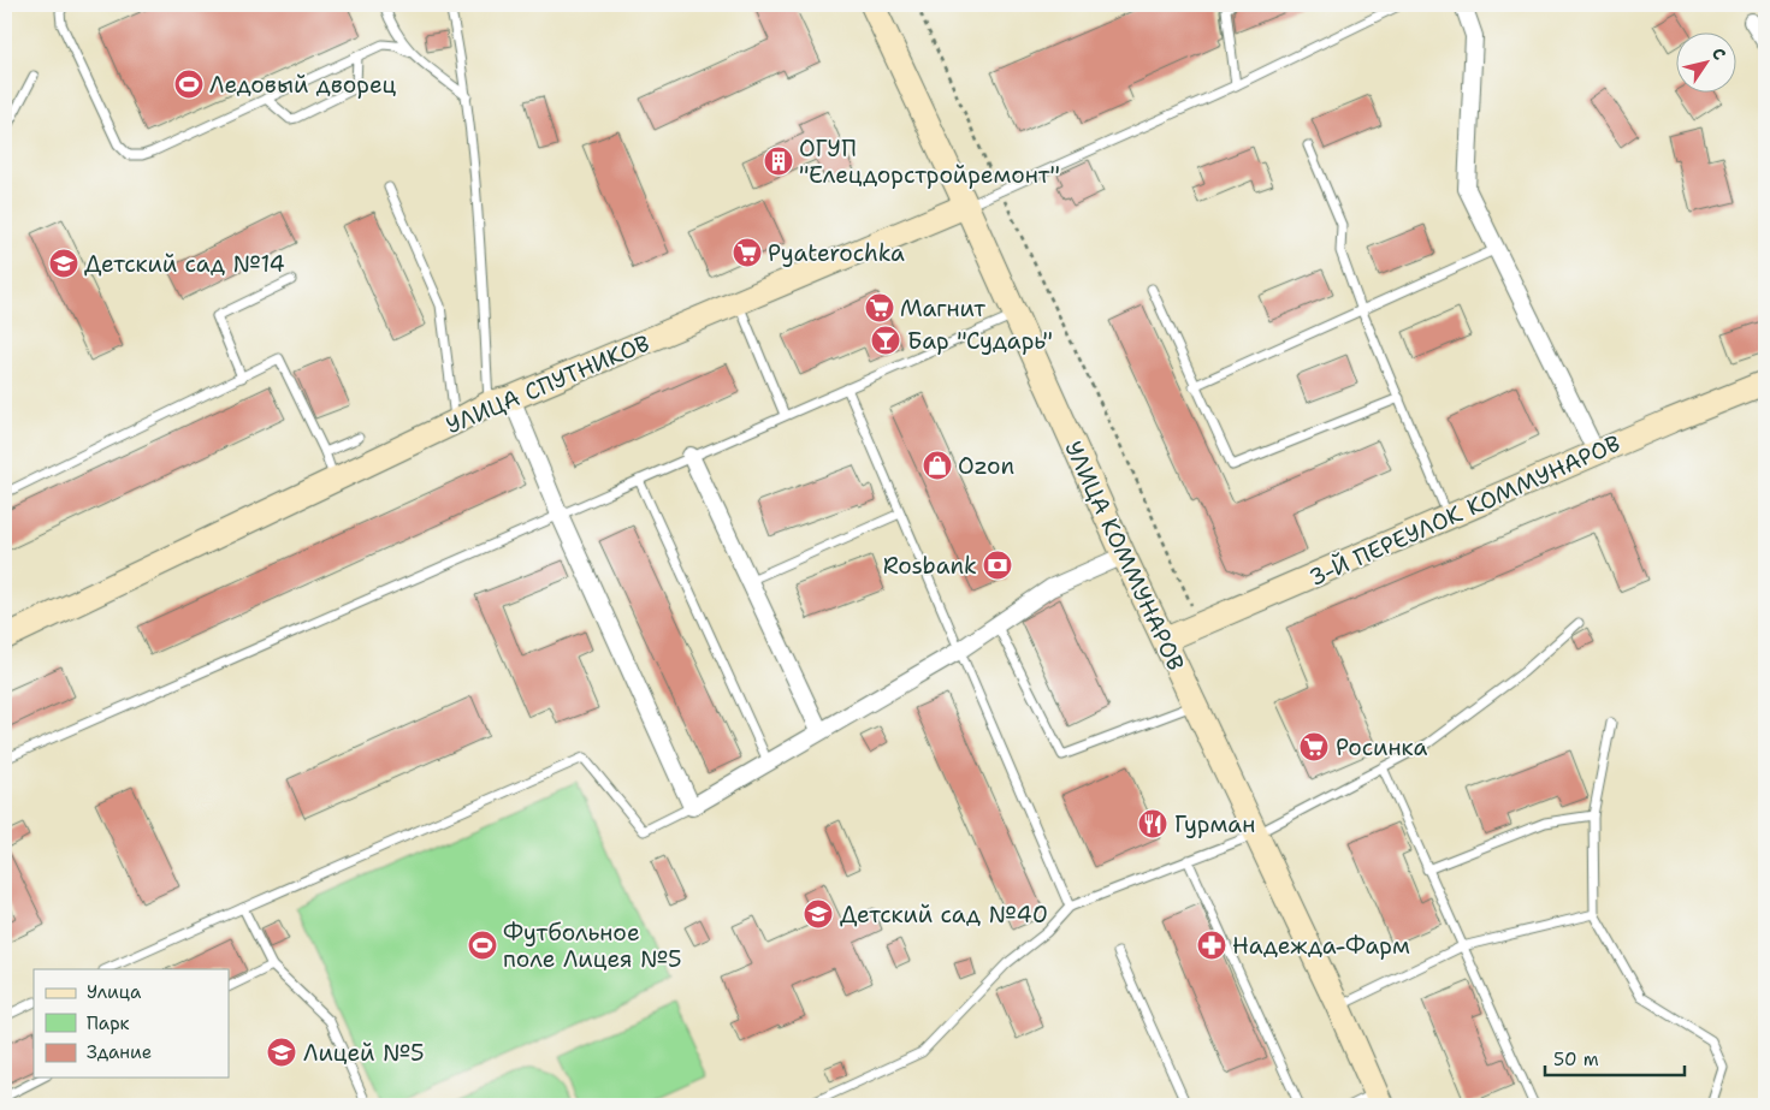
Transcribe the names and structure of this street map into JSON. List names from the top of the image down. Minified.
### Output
{"streets":{"street":["УЛИЦА СПУТНИКОВ","3-Й ПЕРЕУЛОК КОММУНАРОВ","УЛИЦА КОММУНАРОВ"]},"crossings":[["УЛИЦА СПУТНИКОВ","УЛИЦА КОММУНАРОВ"],["3-Й ПЕРЕУЛОК КОММУНАРОВ","УЛИЦА КОММУНАРОВ"]],"places":{"sports":["Ледовый дворец","Футбольное поле Лицея №5"],"building":["ОГУП \"Елецдорстройремонт\""],"supermarket":["Pyaterochka","Магнит","Росинка"],"school or university":["Детский сад №14","Детский сад №40","Лицей №5"],"bar":["Бар \"Сударь\""],"shop":["Ozon"],"bank":["Rosbank"],"restaurant":["Гурман"],"pharmacy":["Надежда-Фарм"]},"legend":["Улица","Парк","Здание"],"scale_bar":"50 m","north":"top right"}
